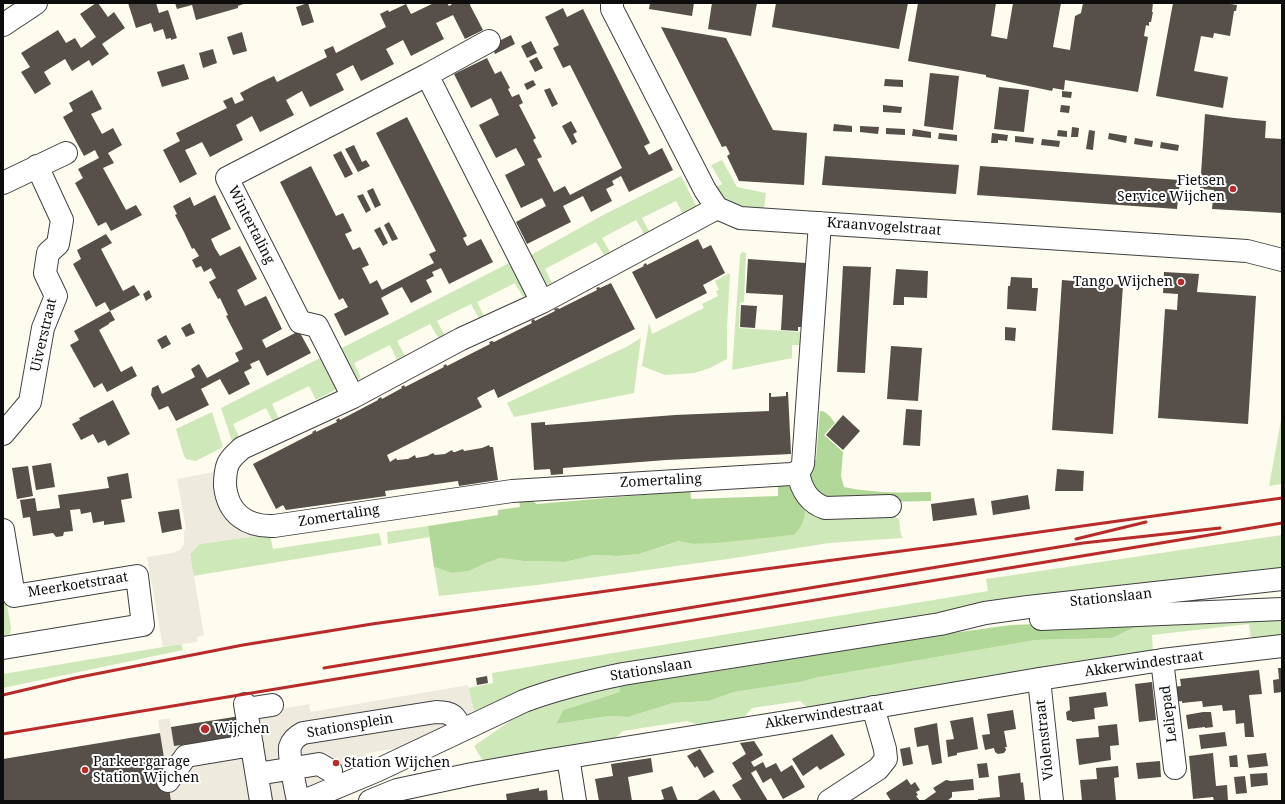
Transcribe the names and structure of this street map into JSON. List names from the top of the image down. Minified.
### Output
{"streets":{"street":["Wintertaling","Kraanvogelstraat","Uiverstraat","Zomertaling","Meerkoetstraat","Stationslaan","Akkerwindestraat","Leliepad","Stationsplein","Violenstraat"]},"crossings":[["Wintertaling","Zomertaling"],["Kraanvogelstraat","Zomertaling"],["Stationslaan","Stationsplein"],["Akkerwindestraat","Leliepad"],["Akkerwindestraat","Violenstraat"]],"places":["Fietsen Service Wijchen","Tango Wijchen","Wijchen","Station Wijchen","Parkeergarage Station Wijchen"]}
